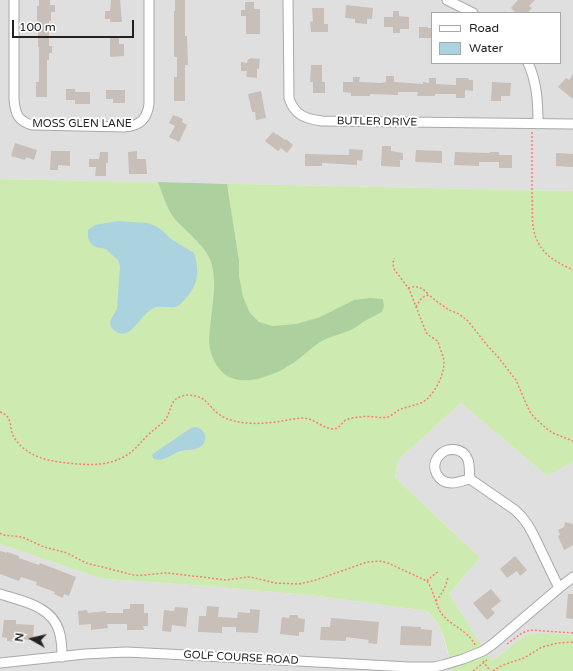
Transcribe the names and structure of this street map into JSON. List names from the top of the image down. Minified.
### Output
{"streets":{"street":["BUTLER DRIVE","MOSS GLEN LANE","GOLF COURSE ROAD"]},"legend":["Road","Water"],"scale_bar":"100 m","north":"left"}
